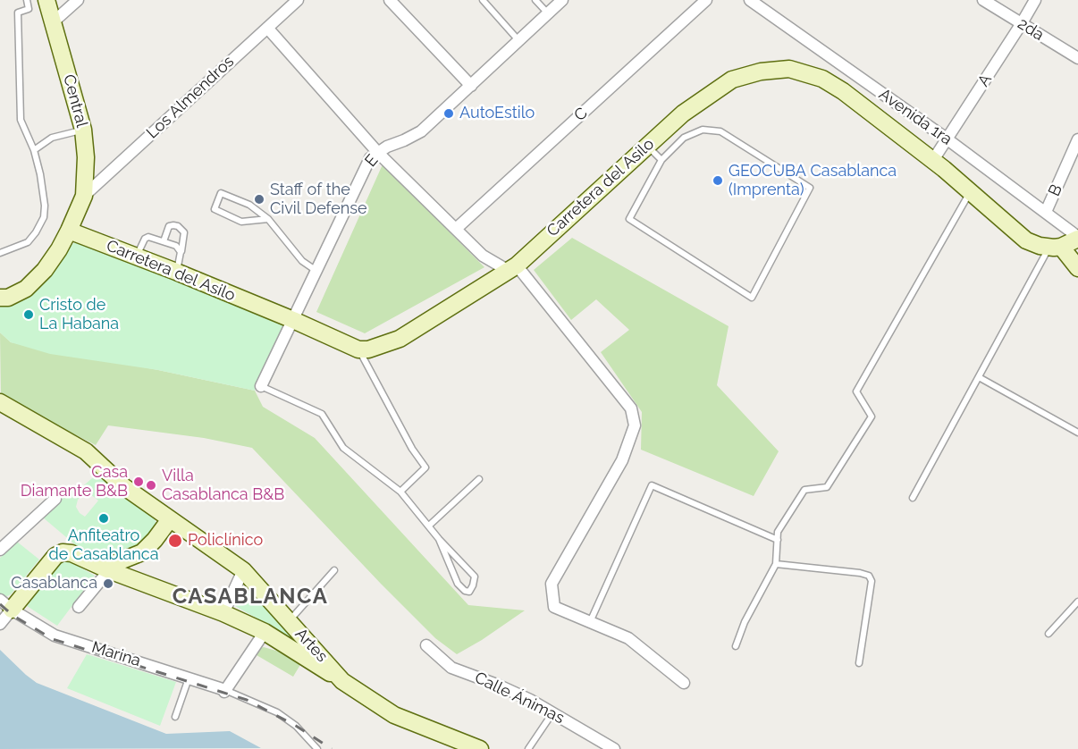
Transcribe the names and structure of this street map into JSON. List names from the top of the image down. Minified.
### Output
{"streets":{"street":["2da","A","Los Almendros","Central","C","Avenida 1ra","E","Carretera del Asilo","B","Artes","Marina","Calle Ánimas"]},"crossings":[["2da","A"],["A","Avenida 1ra"],["A","Carretera del Asilo"],["Los Almendros","Central"],["Los Almendros","Carretera del Asilo"],["Central","Carretera del Asilo"],["Avenida 1ra","B"],["E","Carretera del Asilo"]],"districts":["CASABLANCA"],"places":["AutoEstilo","GEOCUBA Casablanca (Imprenta)","Staff of the Civil Defense","Cristo de La Habana","Casa Diamante B&B","Villa Casablanca B&B","Anfiteatro de Casablanca","Policlínico","Casablanca"]}
